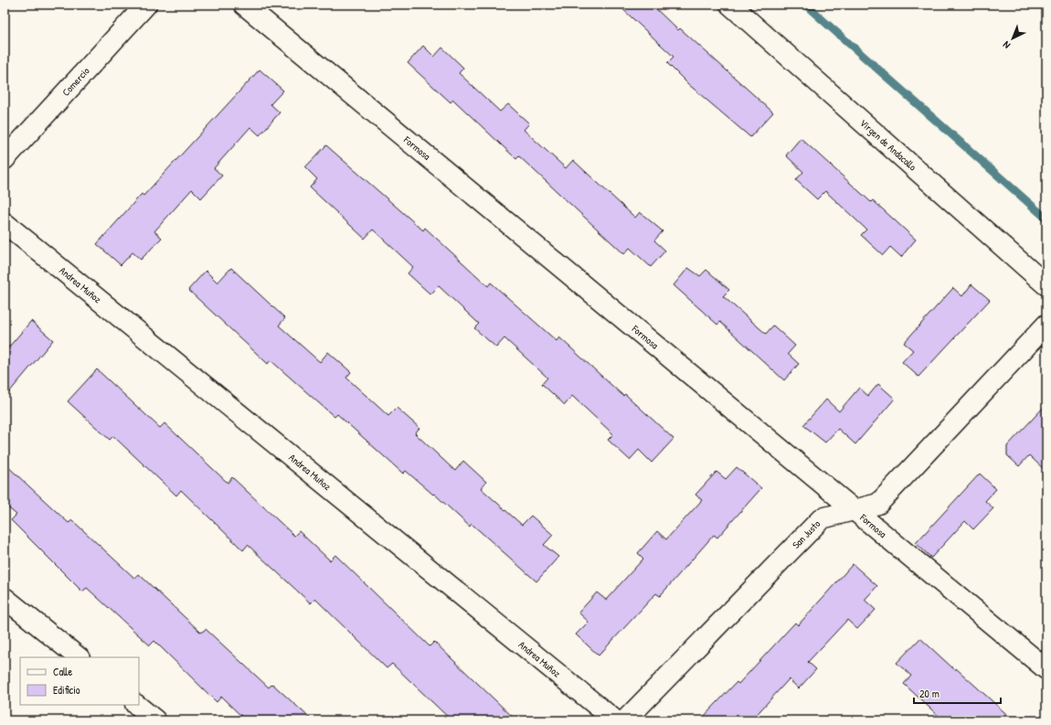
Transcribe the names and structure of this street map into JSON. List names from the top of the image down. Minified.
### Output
{"streets":{"street":["Comercio","Virgen de Andacollo","Formosa","Andrea Muñoz","San Justo"]},"crossings":[["Formosa","San Justo"]],"legend":["Calle","Edificio"],"scale_bar":"20 m","north":"bottom left"}
